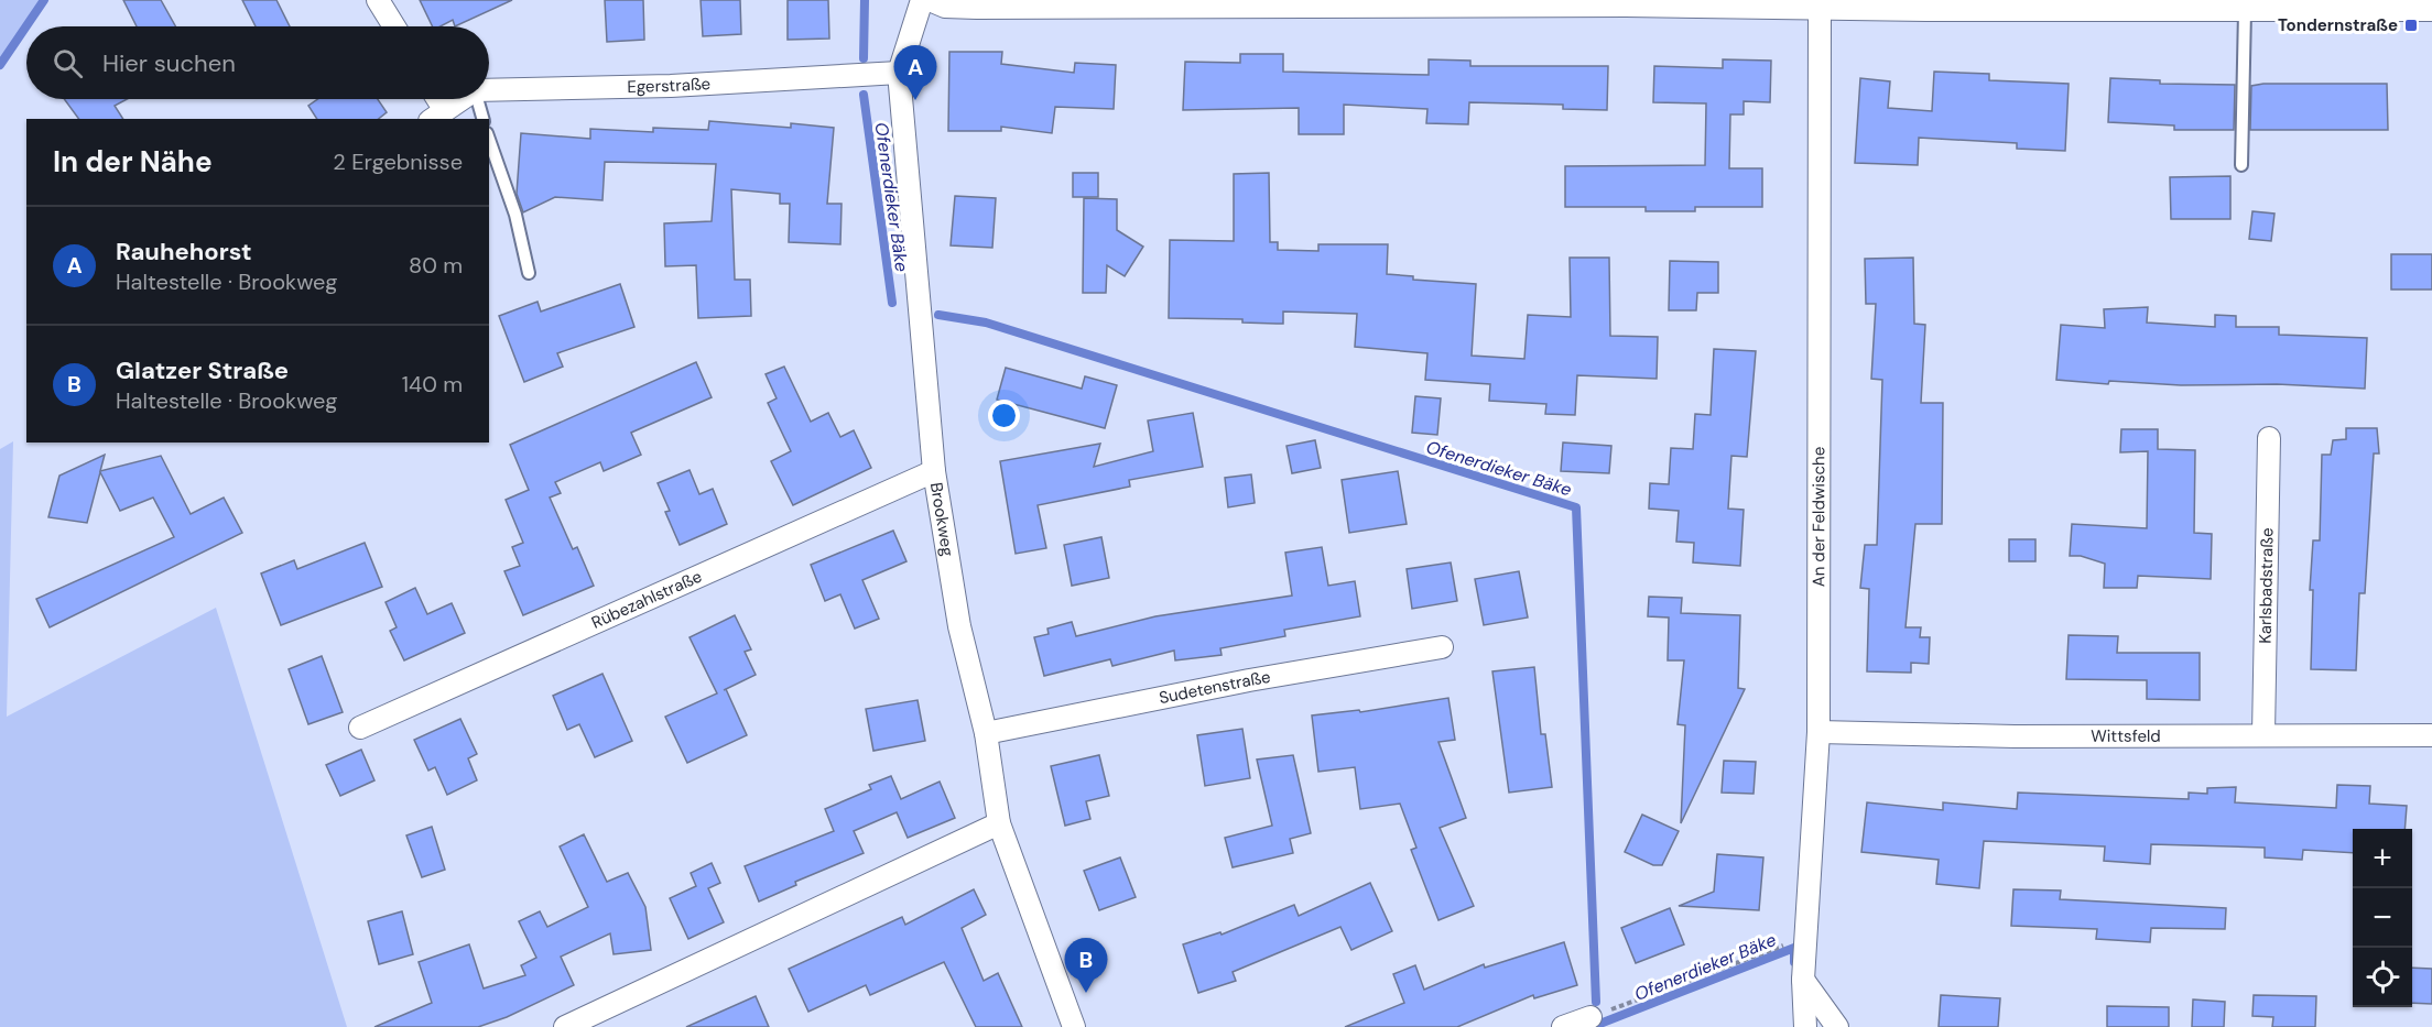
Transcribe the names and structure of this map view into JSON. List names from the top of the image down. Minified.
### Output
{"streets":{"street":["Egerstraße","An der Feldwische","Brookweg","Karlsbadstraße","Rübezahlstraße","Sudetenstraße","Wittsfeld"]},"crossings":[["Egerstraße","Brookweg"],["An der Feldwische","Wittsfeld"],["Brookweg","Rübezahlstraße"],["Brookweg","Sudetenstraße"],["Karlsbadstraße","Wittsfeld"]],"water":["Ofenerdieker Bäke"],"places":{"transit":["Tondernstraße"]},"page":{"search":"Hier suchen","pins":["A","B"],"heading":["In der Nähe","2 Ergebnisse"],"list":[{"mark":"A","name":"Rauhehorst","note":"Haltestelle · Brookweg","value":"80 m"},{"mark":"B","name":"Glatzer Straße","note":"Haltestelle · Brookweg","value":"140 m"}],"map_buttons":["+","−"]}}
